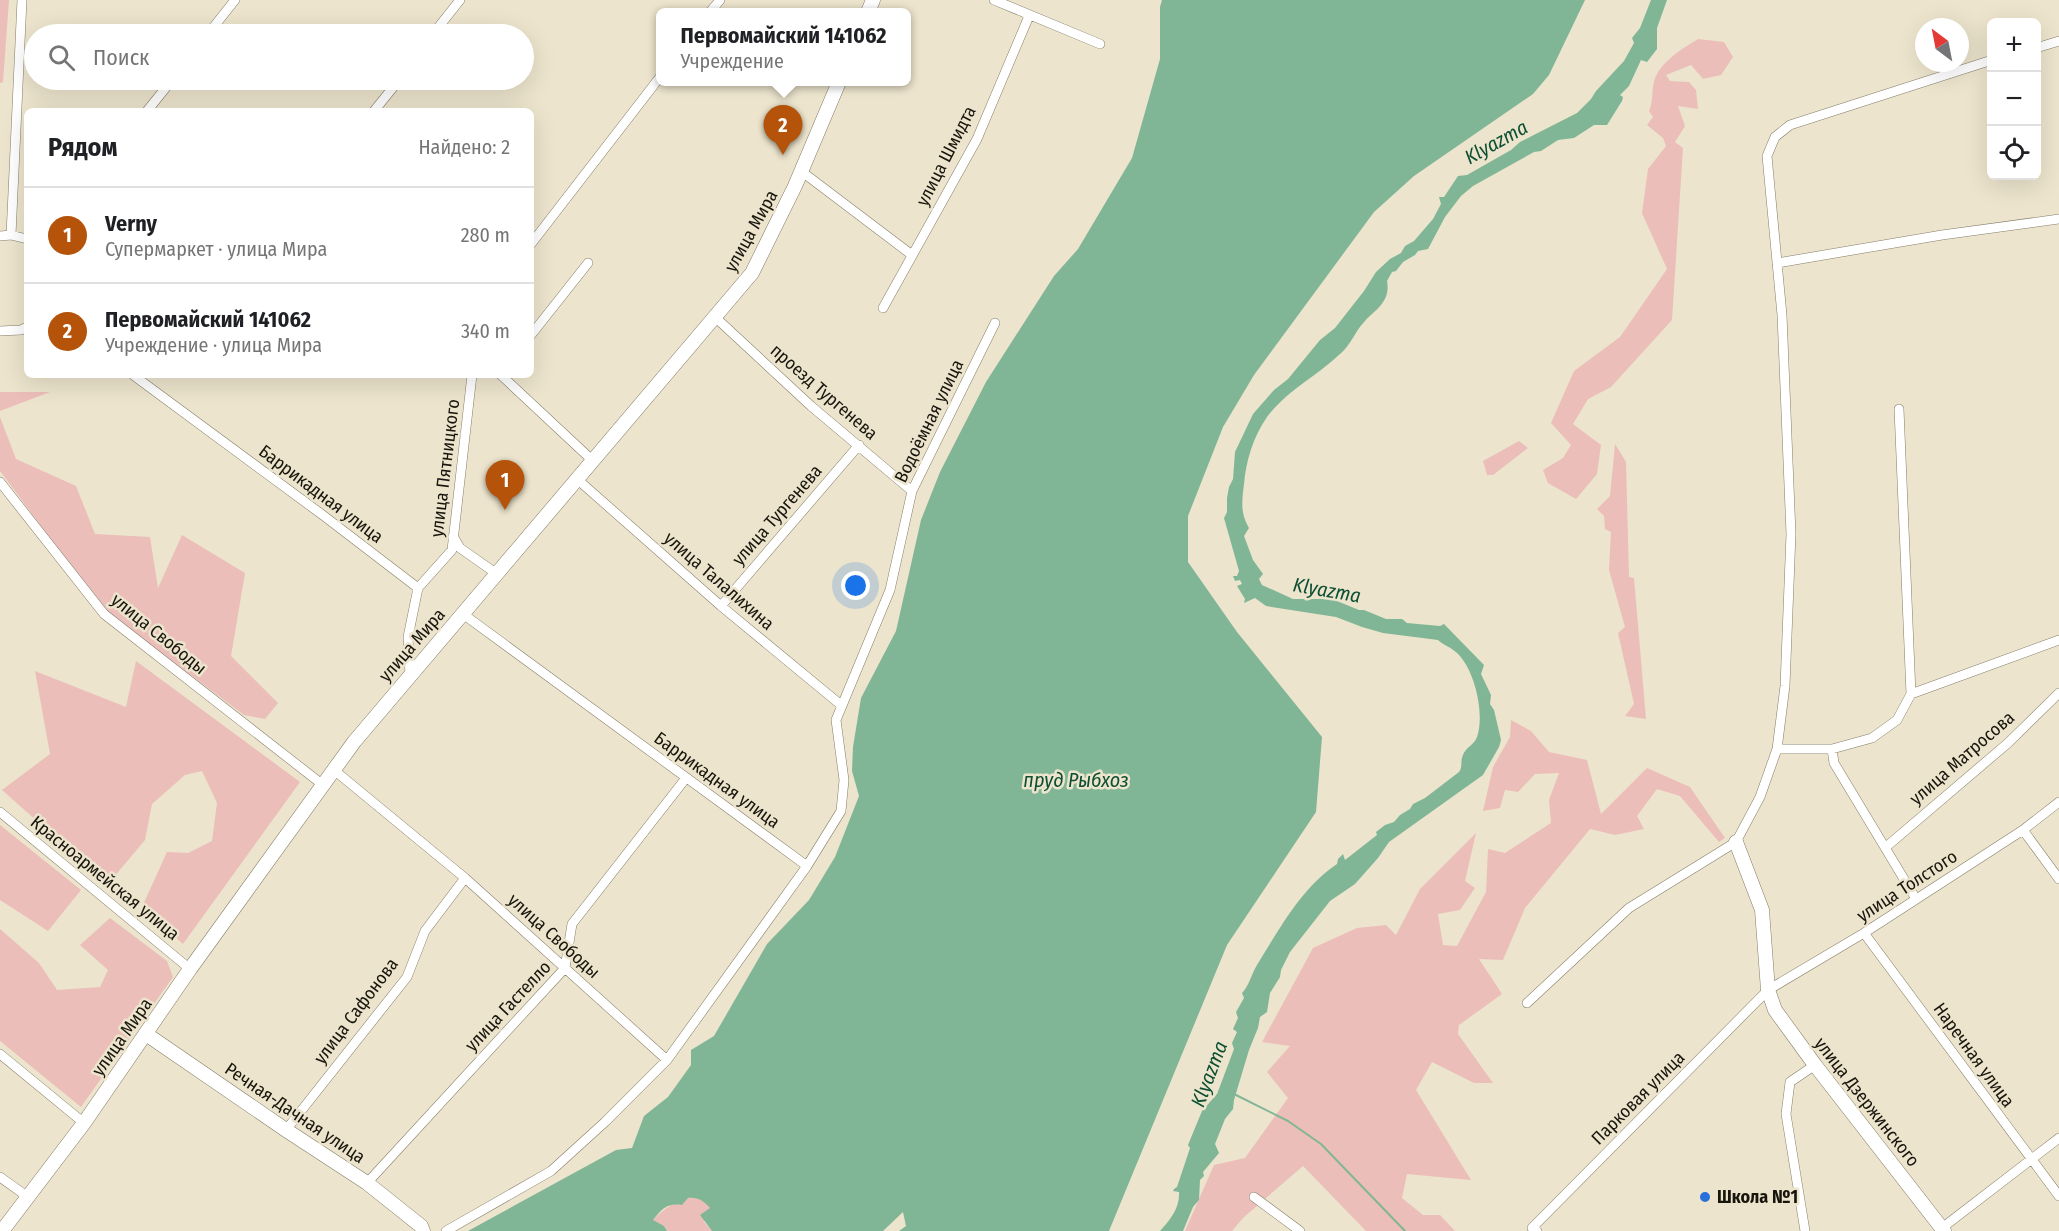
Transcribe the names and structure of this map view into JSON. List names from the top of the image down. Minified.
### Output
{"streets":{"street":["улица Шмидта","улица Мира","проезд Тургенева","Водоёмная улица","улица Пятницкого","Баррикадная улица","улица Тургенева","улица Талалихина","улица Свободы","улица Матросова","Красноармейская улица","улица Толстого","улица Гастелло","улица Сафонова","Наречная улица","Парковая улица","улица Дзержинского","Речная-Дачная улица"]},"crossings":[["улица Мира","проезд Тургенева"],["улица Мира","Баррикадная улица"],["улица Мира","улица Талалихина"],["улица Мира","улица Свободы"],["улица Мира","Красноармейская улица"],["улица Мира","Речная-Дачная улица"],["проезд Тургенева","Водоёмная улица"],["проезд Тургенева","улица Тургенева"],["Водоёмная улица","Баррикадная улица"],["Водоёмная улица","улица Талалихина"],["Водоёмная улица","улица Свободы"],["улица Пятницкого","Баррикадная улица"],["Баррикадная улица","улица Гастелло"],["улица Тургенева","улица Талалихина"],["улица Свободы","улица Гастелло"],["улица Свободы","улица Сафонова"],["улица Толстого","Наречная улица"],["улица Толстого","Парковая улица"],["улица Толстого","улица Дзержинского"],["улица Гастелло","Речная-Дачная улица"],["улица Сафонова","Речная-Дачная улица"],["Парковая улица","улица Дзержинского"]],"water":["Klyazma","пруд Рыбхоз"],"places":["Школа №1"],"north":"top left","page":{"popup":["Первомайский 141062","Учреждение"],"map_buttons":["+","−"],"search":"Поиск","pins":["2","1"],"heading":["Рядом","Найдено: 2"],"list":[{"mark":"1","name":"Verny","note":"Супермаркет · улица Мира","value":"280 m"},{"mark":"2","name":"Первомайский 141062","note":"Учреждение · улица Мира","value":"340 m"}]}}
